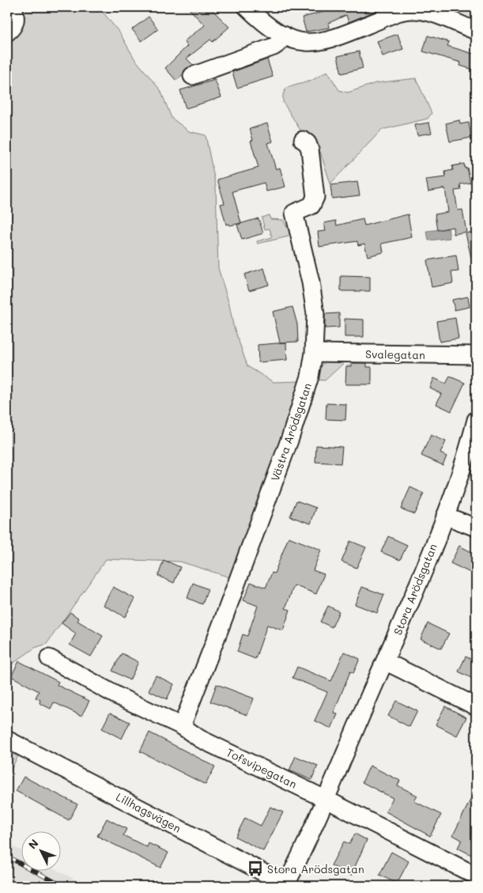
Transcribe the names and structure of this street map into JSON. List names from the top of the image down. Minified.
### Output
{"streets":{"street":["Svalegatan","Västra Arödsgatan","Stora Arödsgatan","Tofsvipegatan","Lillhagsvägen"]},"crossings":[["Svalegatan","Västra Arödsgatan"],["Västra Arödsgatan","Tofsvipegatan"],["Stora Arödsgatan","Tofsvipegatan"],["Stora Arödsgatan","Lillhagsvägen"]],"places":{"bus stop":["Stora Arödsgatan"]},"north":"top left"}
